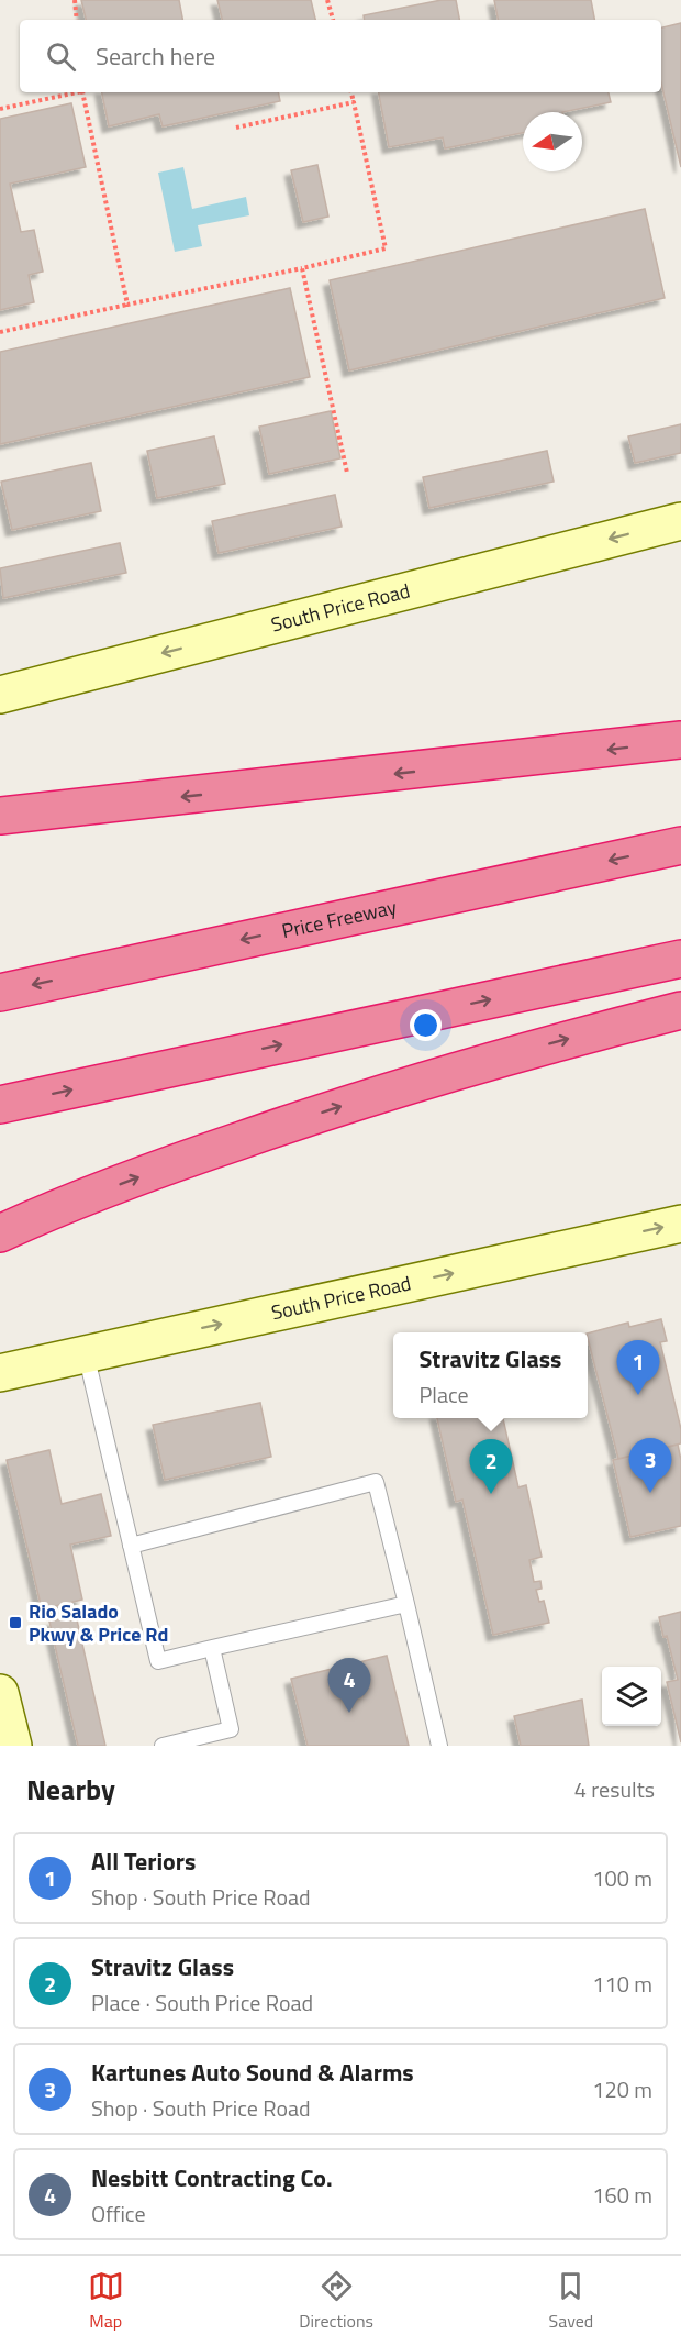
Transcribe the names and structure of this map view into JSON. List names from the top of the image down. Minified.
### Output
{"streets":{"highway":["Price Freeway"],"main road":["South Price Road"]},"places":{"transit":["Rio Salado Pkwy & Price Rd"]},"north":"left","page":{"search":"Search here","popup":["Stravitz Glass","Place"],"pins":["1","3","2","4"],"heading":["Nearby","4 results"],"list":[{"mark":"1","name":"All Teriors","note":"Shop · South Price Road","value":"100 m"},{"mark":"2","name":"Stravitz Glass","note":"Place · South Price Road","value":"110 m"},{"mark":"3","name":"Kartunes Auto Sound & Alarms","note":"Shop · South Price Road","value":"120 m"},{"mark":"4","name":"Nesbitt Contracting Co.","note":"Office","value":"160 m"}],"nav":["Map","Directions","Saved"]}}
